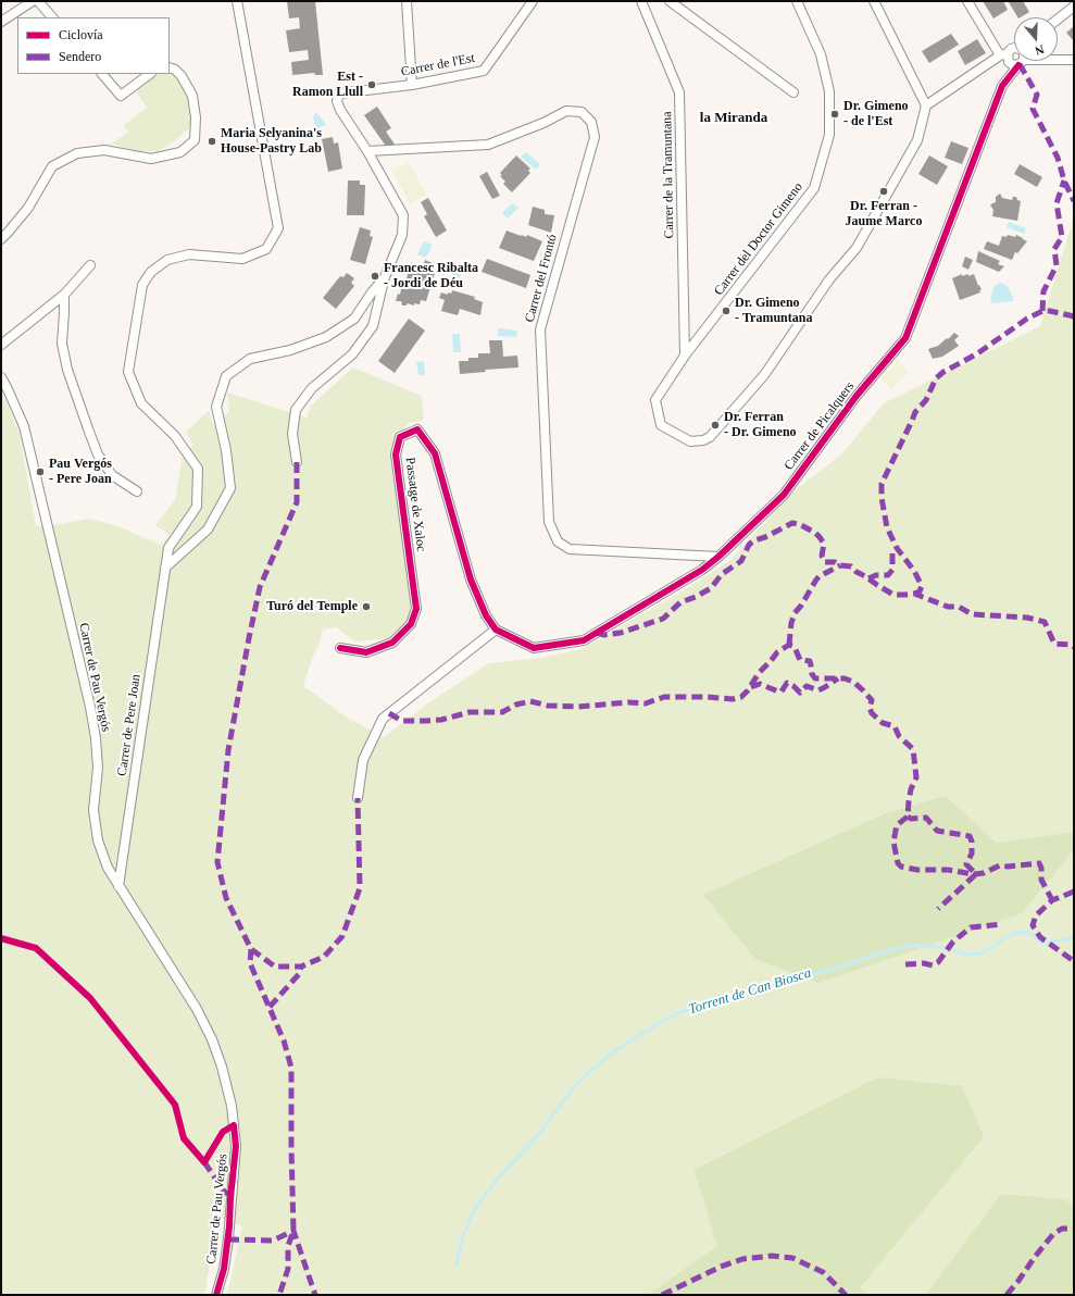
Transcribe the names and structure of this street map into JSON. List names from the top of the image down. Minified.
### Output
{"streets":{"street":["Carrer de l'Est","Carrer de la Tramuntana","Carrer del Doctor Gimeno","Carrer del Frontó","Carrer de Picalquers","Passatge de Xaloc","Carrer de Pau Vergós","Carrer de Pere Joan"]},"crossings":[["Carrer de l'Est","Carrer del Frontó"],["Carrer de la Tramuntana","Carrer del Doctor Gimeno"],["Carrer del Frontó","Carrer de Picalquers"],["Carrer de Picalquers","Passatge de Xaloc"],["Carrer de Pau Vergós","Carrer de Pere Joan"]],"districts":["la Miranda"],"water":["Torrent de Can Biosca"],"places":["Est - Ramon Llull","Dr. Gimeno - de l'Est","Maria Selyanina's House-Pastry Lab","Dr. Ferran - Jaume Marco","Francesc Ribalta - Jordi de Déu","Dr. Gimeno - Tramuntana","Dr. Ferran - Dr. Gimeno","Pau Vergós - Pere Joan","Turó del Temple"],"legend":["Ciclovía","Sendero"],"north":"bottom"}
